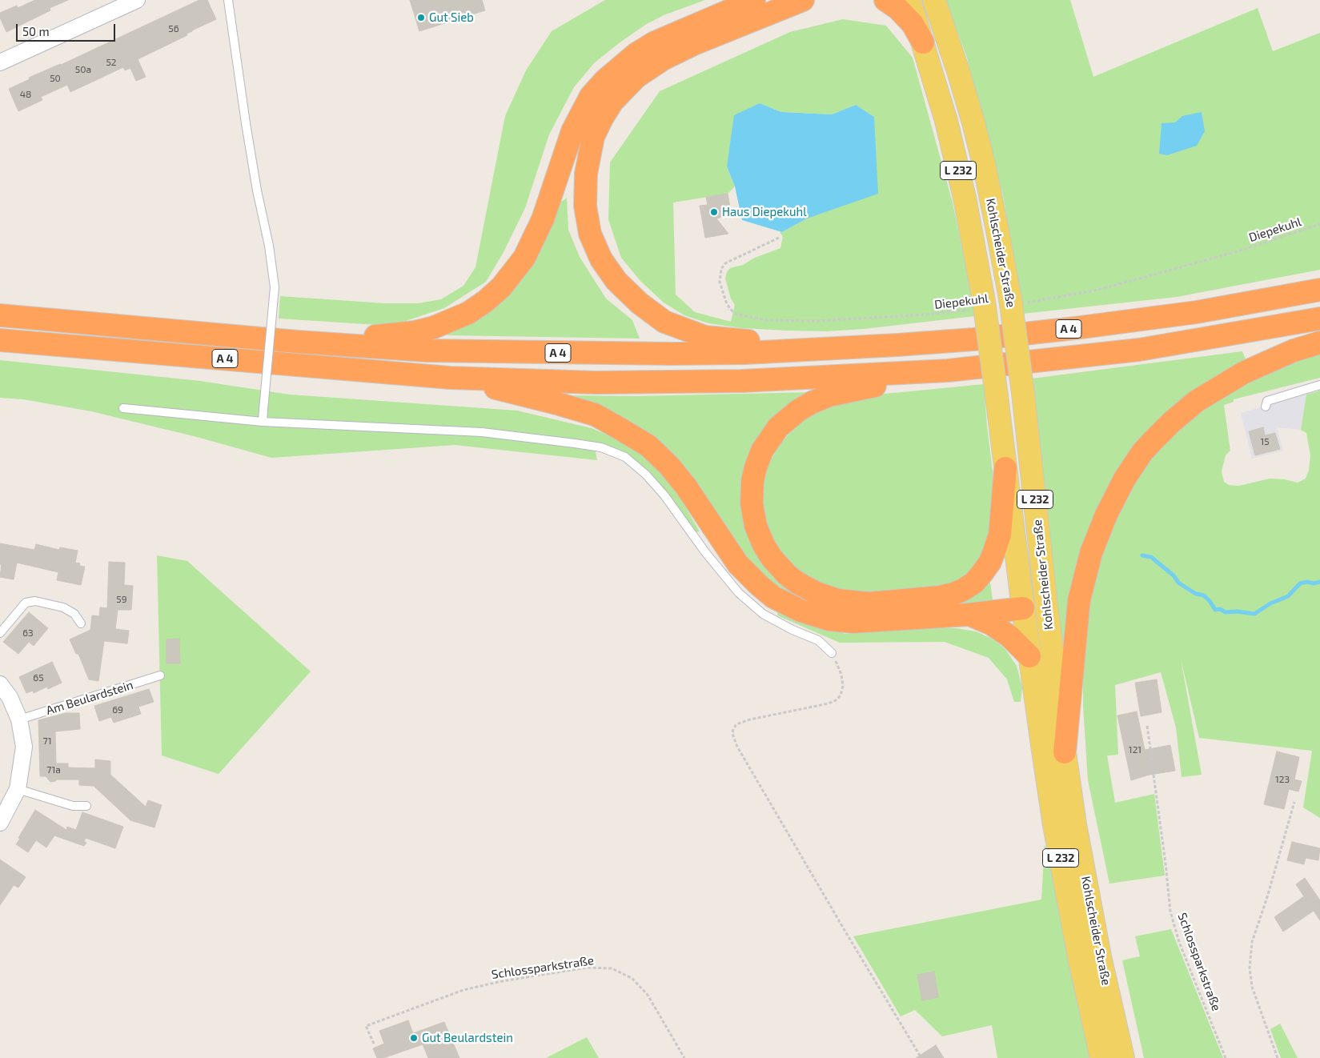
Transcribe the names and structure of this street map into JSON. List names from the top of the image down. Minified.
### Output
{"streets":{"highway":["A 4"],"main road":["L 232","Kohlscheider Straße"],"lane":["Am Beulardstein"],"path":["Diepekuhl","Schlossparkstraße"]},"crossings":[["Diepekuhl","Kohlscheider Straße"]],"places":["Gut Sieb","Haus Diepekuhl","Gut Beulardstein"],"house_numbers":["56","52","50a","50","48","15","59","63","65","69","71","121","71a","123"],"scale_bar":"50 m"}
